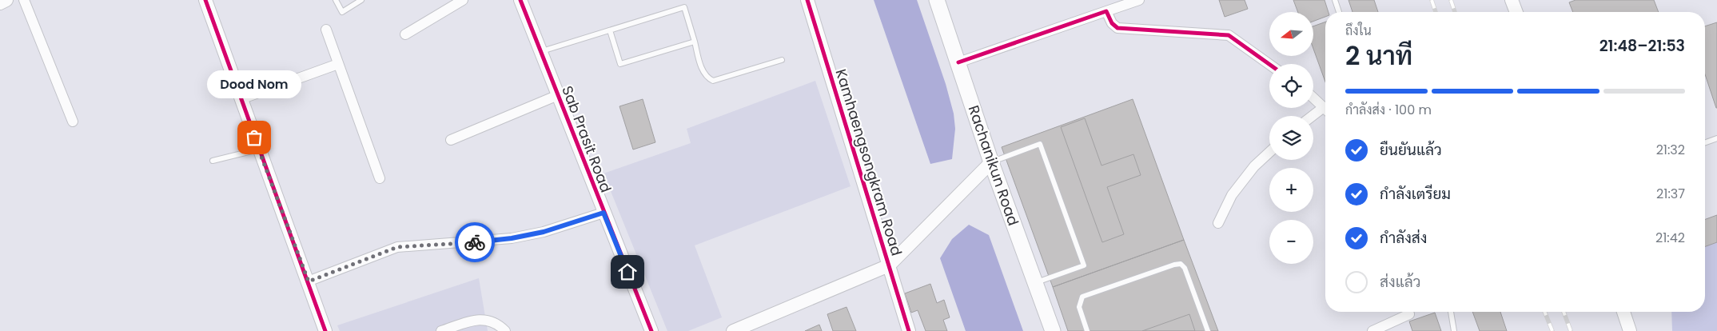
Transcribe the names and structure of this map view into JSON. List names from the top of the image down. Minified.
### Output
{"streets":{"main road":["Rachanikun Road"],"street":["Sab Prasit Road","Kamhaengsongkram Road"]},"places":["Dood Nom"],"north":"left","page":{"map_buttons":["+","−"],"heading":["2 นาที","ถึงใน","21:48–21:53"],"bubble":"Dood Nom","bar":"กำลังส่ง · 100 m","list":[["ยืนยันแล้ว","21:32"],["กำลังเตรียม","21:37"],["กำลังส่ง","21:42"],"ส่งแล้ว"]}}
